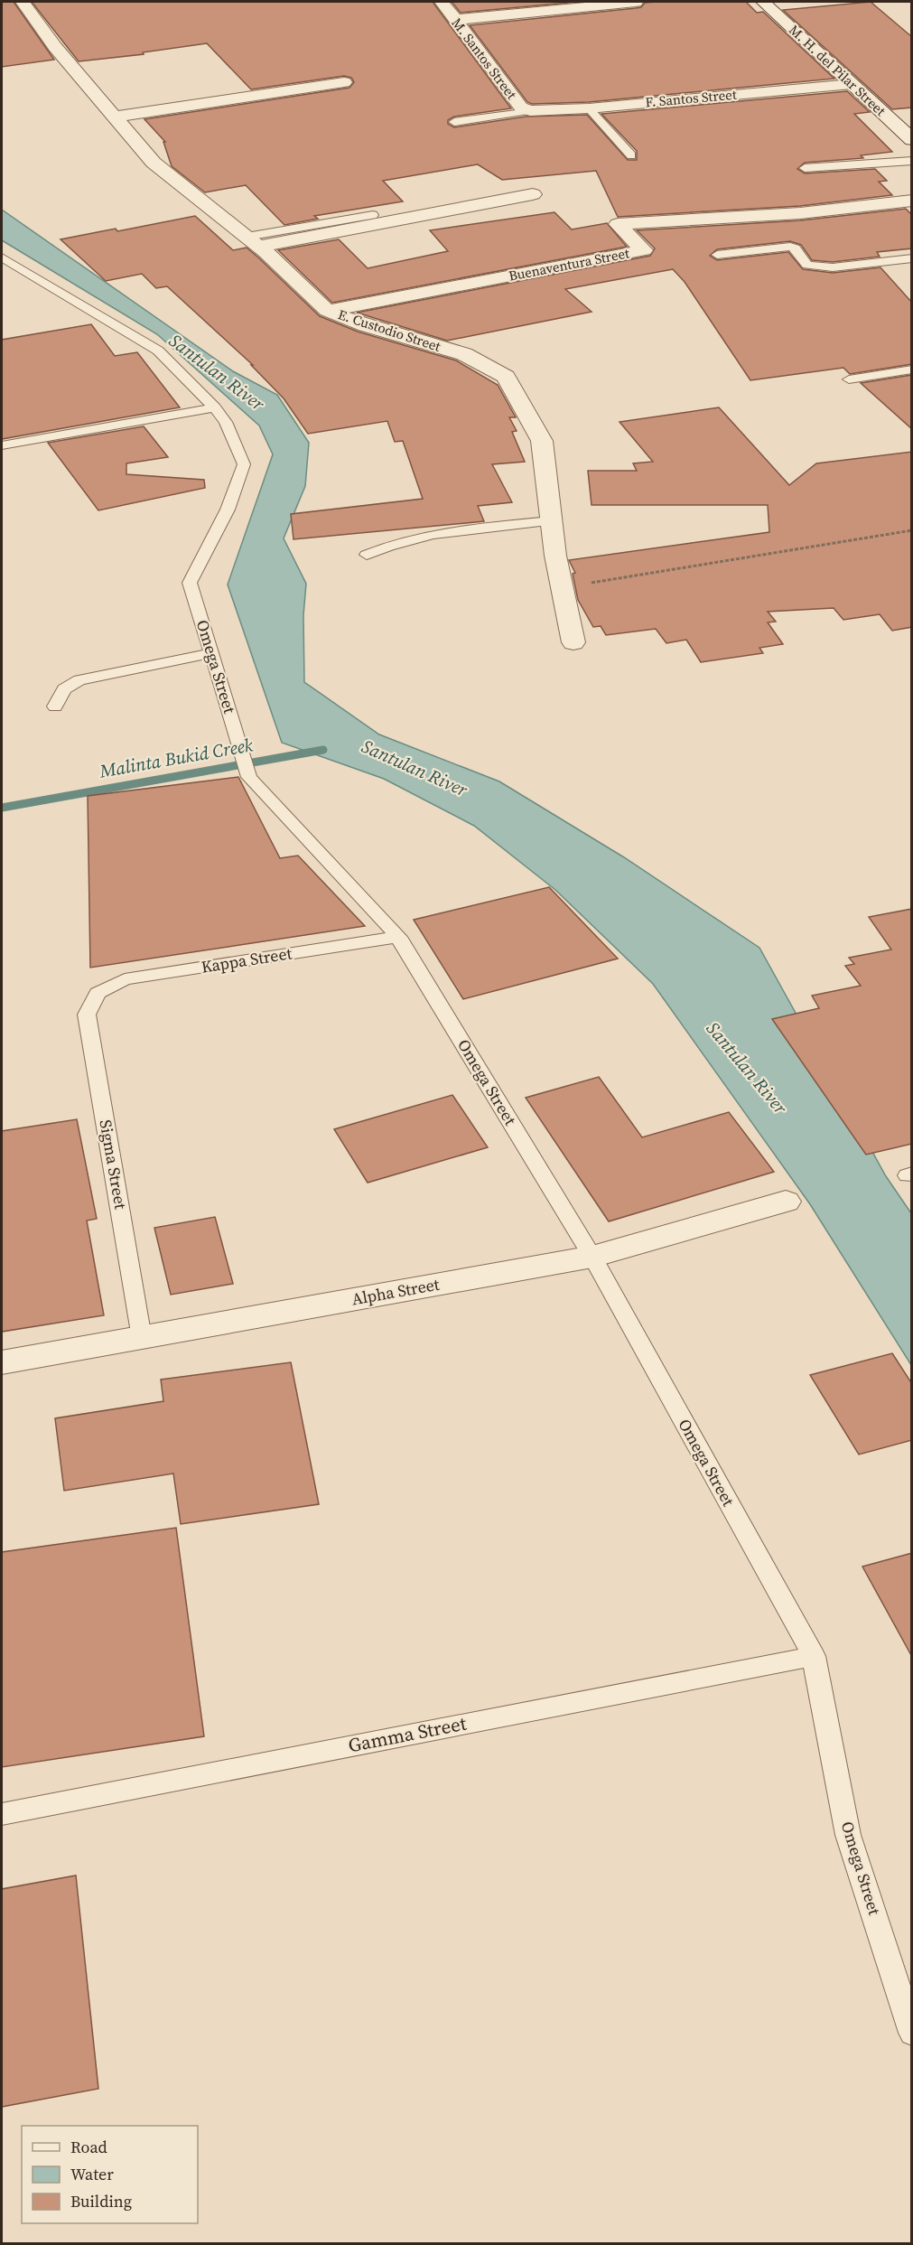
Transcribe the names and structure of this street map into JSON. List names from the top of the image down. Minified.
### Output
{"streets":{"street":["M. Santos Street","M. H. del Pilar Street","F. Santos Street","Buenaventura Street","E. Custodio Street","Alpha Street"],"lane":["Omega Street","Kappa Street","Sigma Street","Gamma Street"]},"crossings":[["M. Santos Street","F. Santos Street"],["M. H. del Pilar Street","F. Santos Street"],["Buenaventura Street","E. Custodio Street"],["Omega Street","Kappa Street"],["Omega Street","Alpha Street"],["Omega Street","Gamma Street"],["Kappa Street","Sigma Street"],["Sigma Street","Alpha Street"]],"water":["Santulan River","Malinta Bukid Creek"],"legend":["Road","Water","Building"]}
